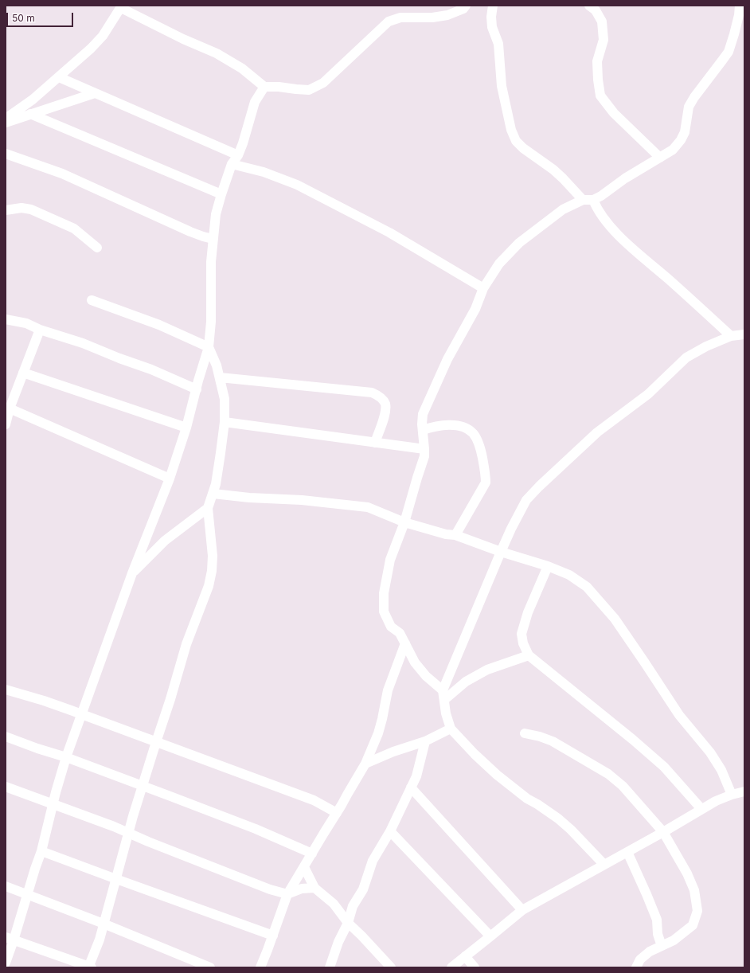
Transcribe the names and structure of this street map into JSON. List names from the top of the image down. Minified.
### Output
{"scale_bar":"50 m"}
